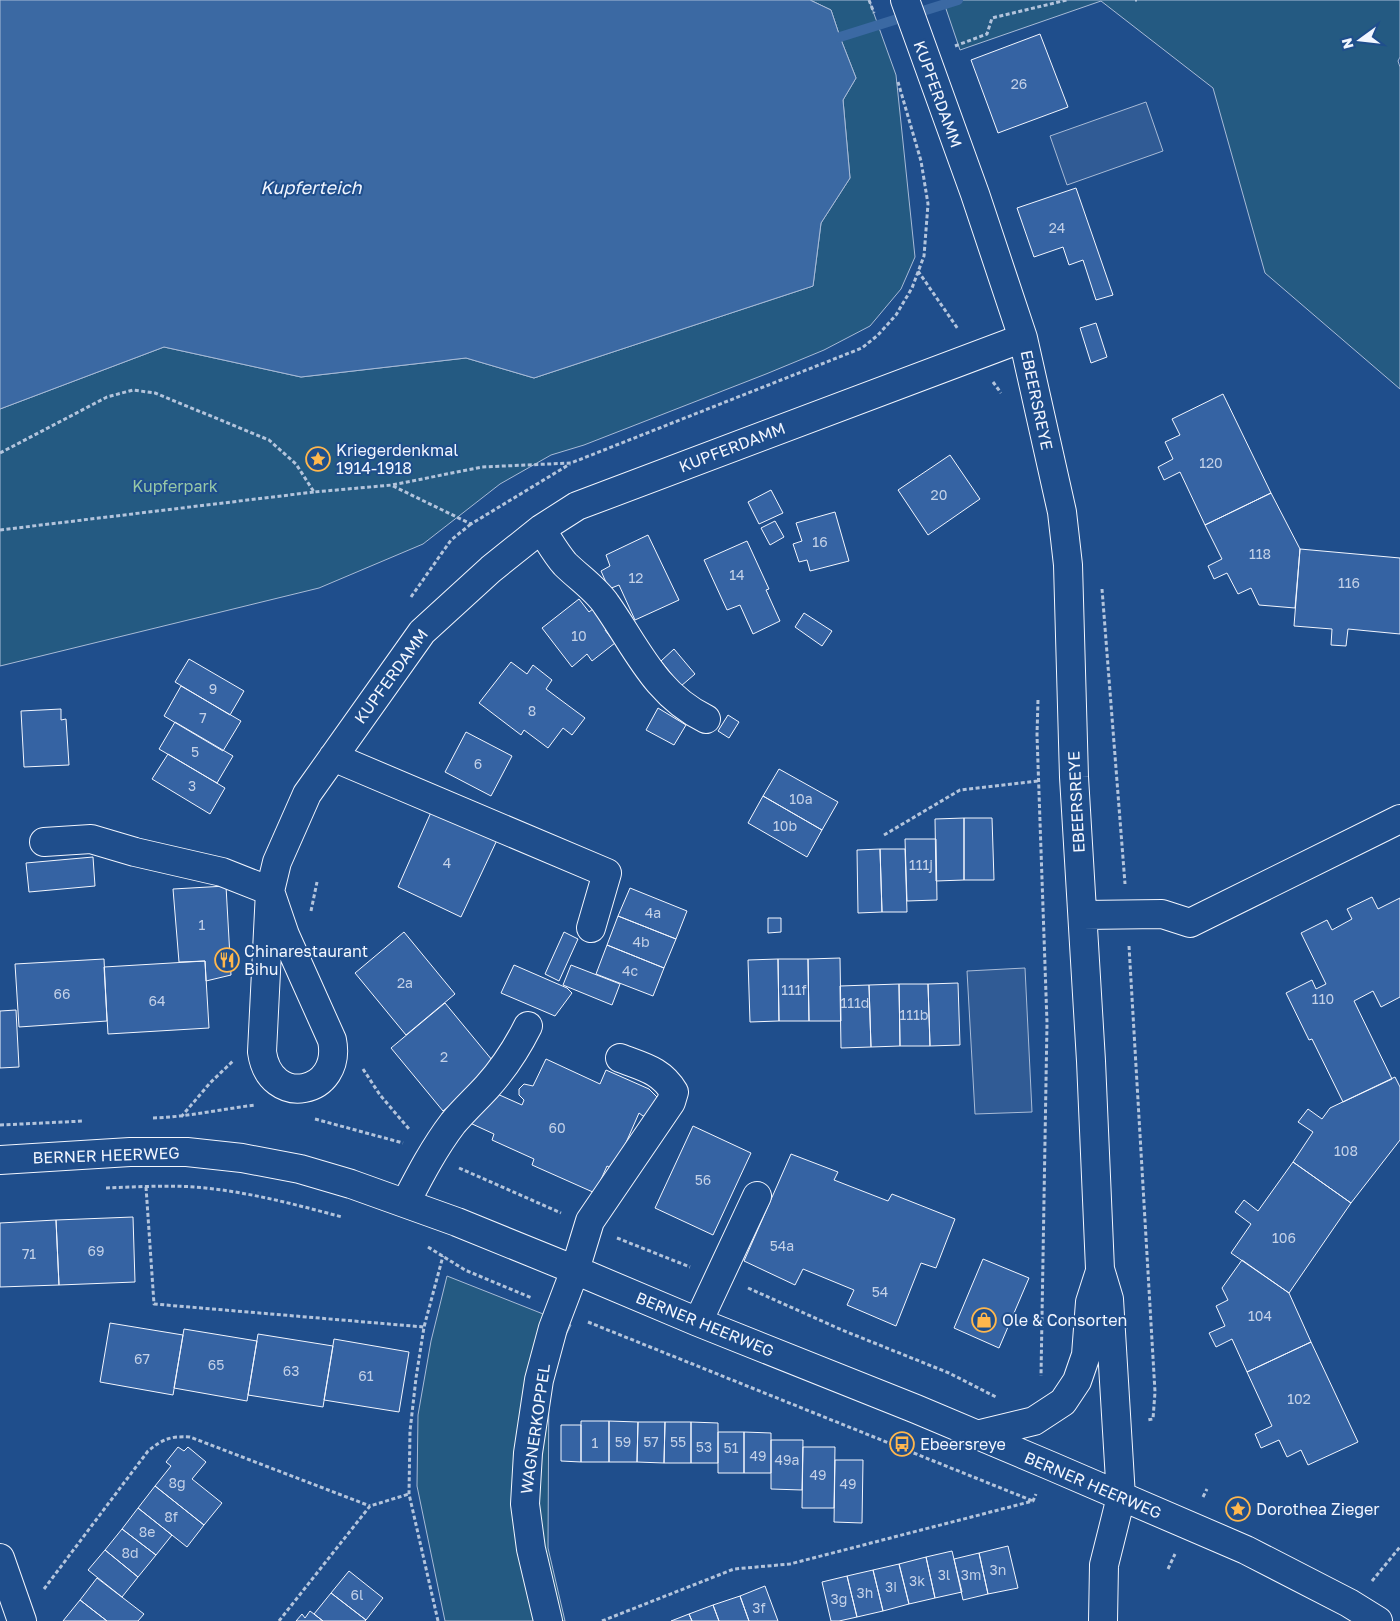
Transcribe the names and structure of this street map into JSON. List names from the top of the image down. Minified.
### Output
{"streets":{"street":["KUPFERDAMM","EBEERSREYE","BERNER HEERWEG","WAGNERKOPPEL"]},"crossings":[["KUPFERDAMM","EBEERSREYE"],["EBEERSREYE","BERNER HEERWEG"],["BERNER HEERWEG","WAGNERKOPPEL"]],"water":["Kupferteich"],"parks":["Kupferpark"],"places":{"place":["Kriegerdenkmal 1914-1918","Dorothea Zieger"],"restaurant":["Chinarestaurant Bihu"],"shop":["Ole & Consorten"],"bus stop":["Ebeersreye"]},"house_numbers":["26","24","120","20","16","118","14","12","116","10","9","8","7","5","6","3","10a","10b","4","111j","4a","1","4b","4c","2a","111f","66","110","64","111d","111b","2","60","108","56","106","54a","69","71","54","104","67","65","63","61","102","59","57","55","1","53","51","49","49a","49","8g","49","8f","8e","8d","3n","3l","3m","3k","3i","3h","6l","3g","3f"],"north":"left"}
